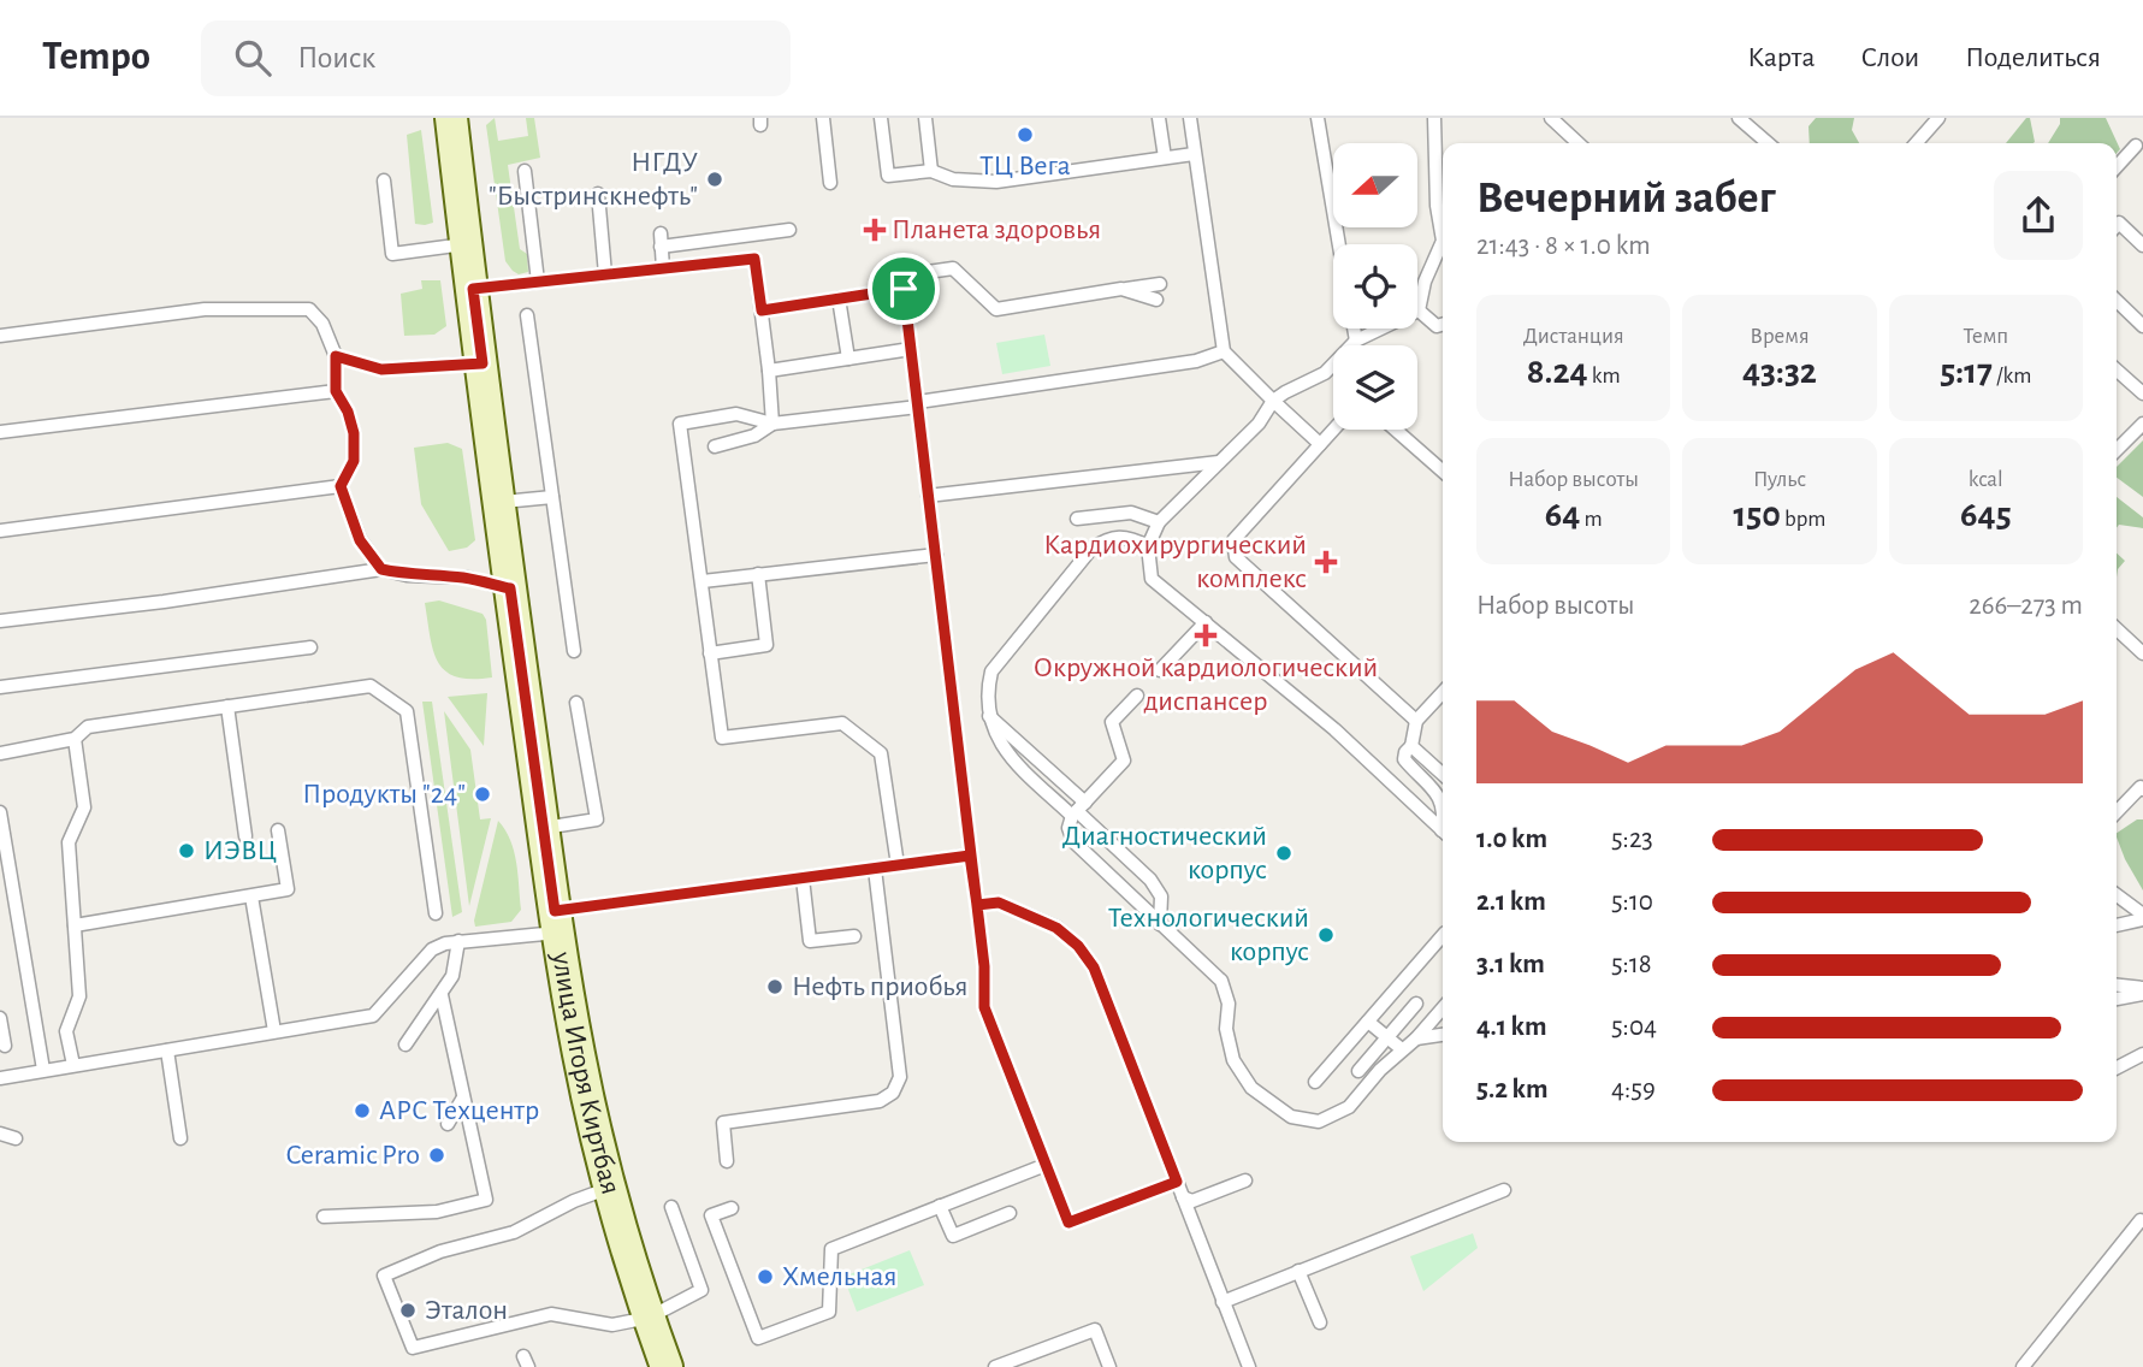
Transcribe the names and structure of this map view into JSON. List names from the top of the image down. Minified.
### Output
{"streets":{"main road":["улица Игоря Киртбая"]},"places":{"other":["ТЦ Вега","НГДУ \"Быстринскнефть\"","Продукты \"24\"","ИЭВЦ","Диагностический корпус","Технологический корпус","Нефть приобья","АРС Техцентр","Ceramic Pro","Хмельная","Эталон"],"health":["Планета здоровья","Кардиохирургический комплекс","Окружной кардиологический диспансер"]},"north":"left","page":{"header":"Tempo","search":"Поиск","nav":["Карта","Слои","Поделиться"],"heading":["Вечерний забег","21:43 · 8 × 1.0 km"],"stats":[["Дистанция","8.24 km"],["Время","43:32"],["Темп","5:17 /km"],["Набор высоты","64 m"],["Пульс","150 bpm"],["kcal","645"]],"chart":["Набор высоты","266–273 m"],"list":[{"name":"1.0 km","note":"5:23"},{"name":"2.1 km","note":"5:10"},{"name":"3.1 km","note":"5:18"},{"name":"4.1 km","note":"5:04"},{"name":"5.2 km","note":"4:59"}]}}
